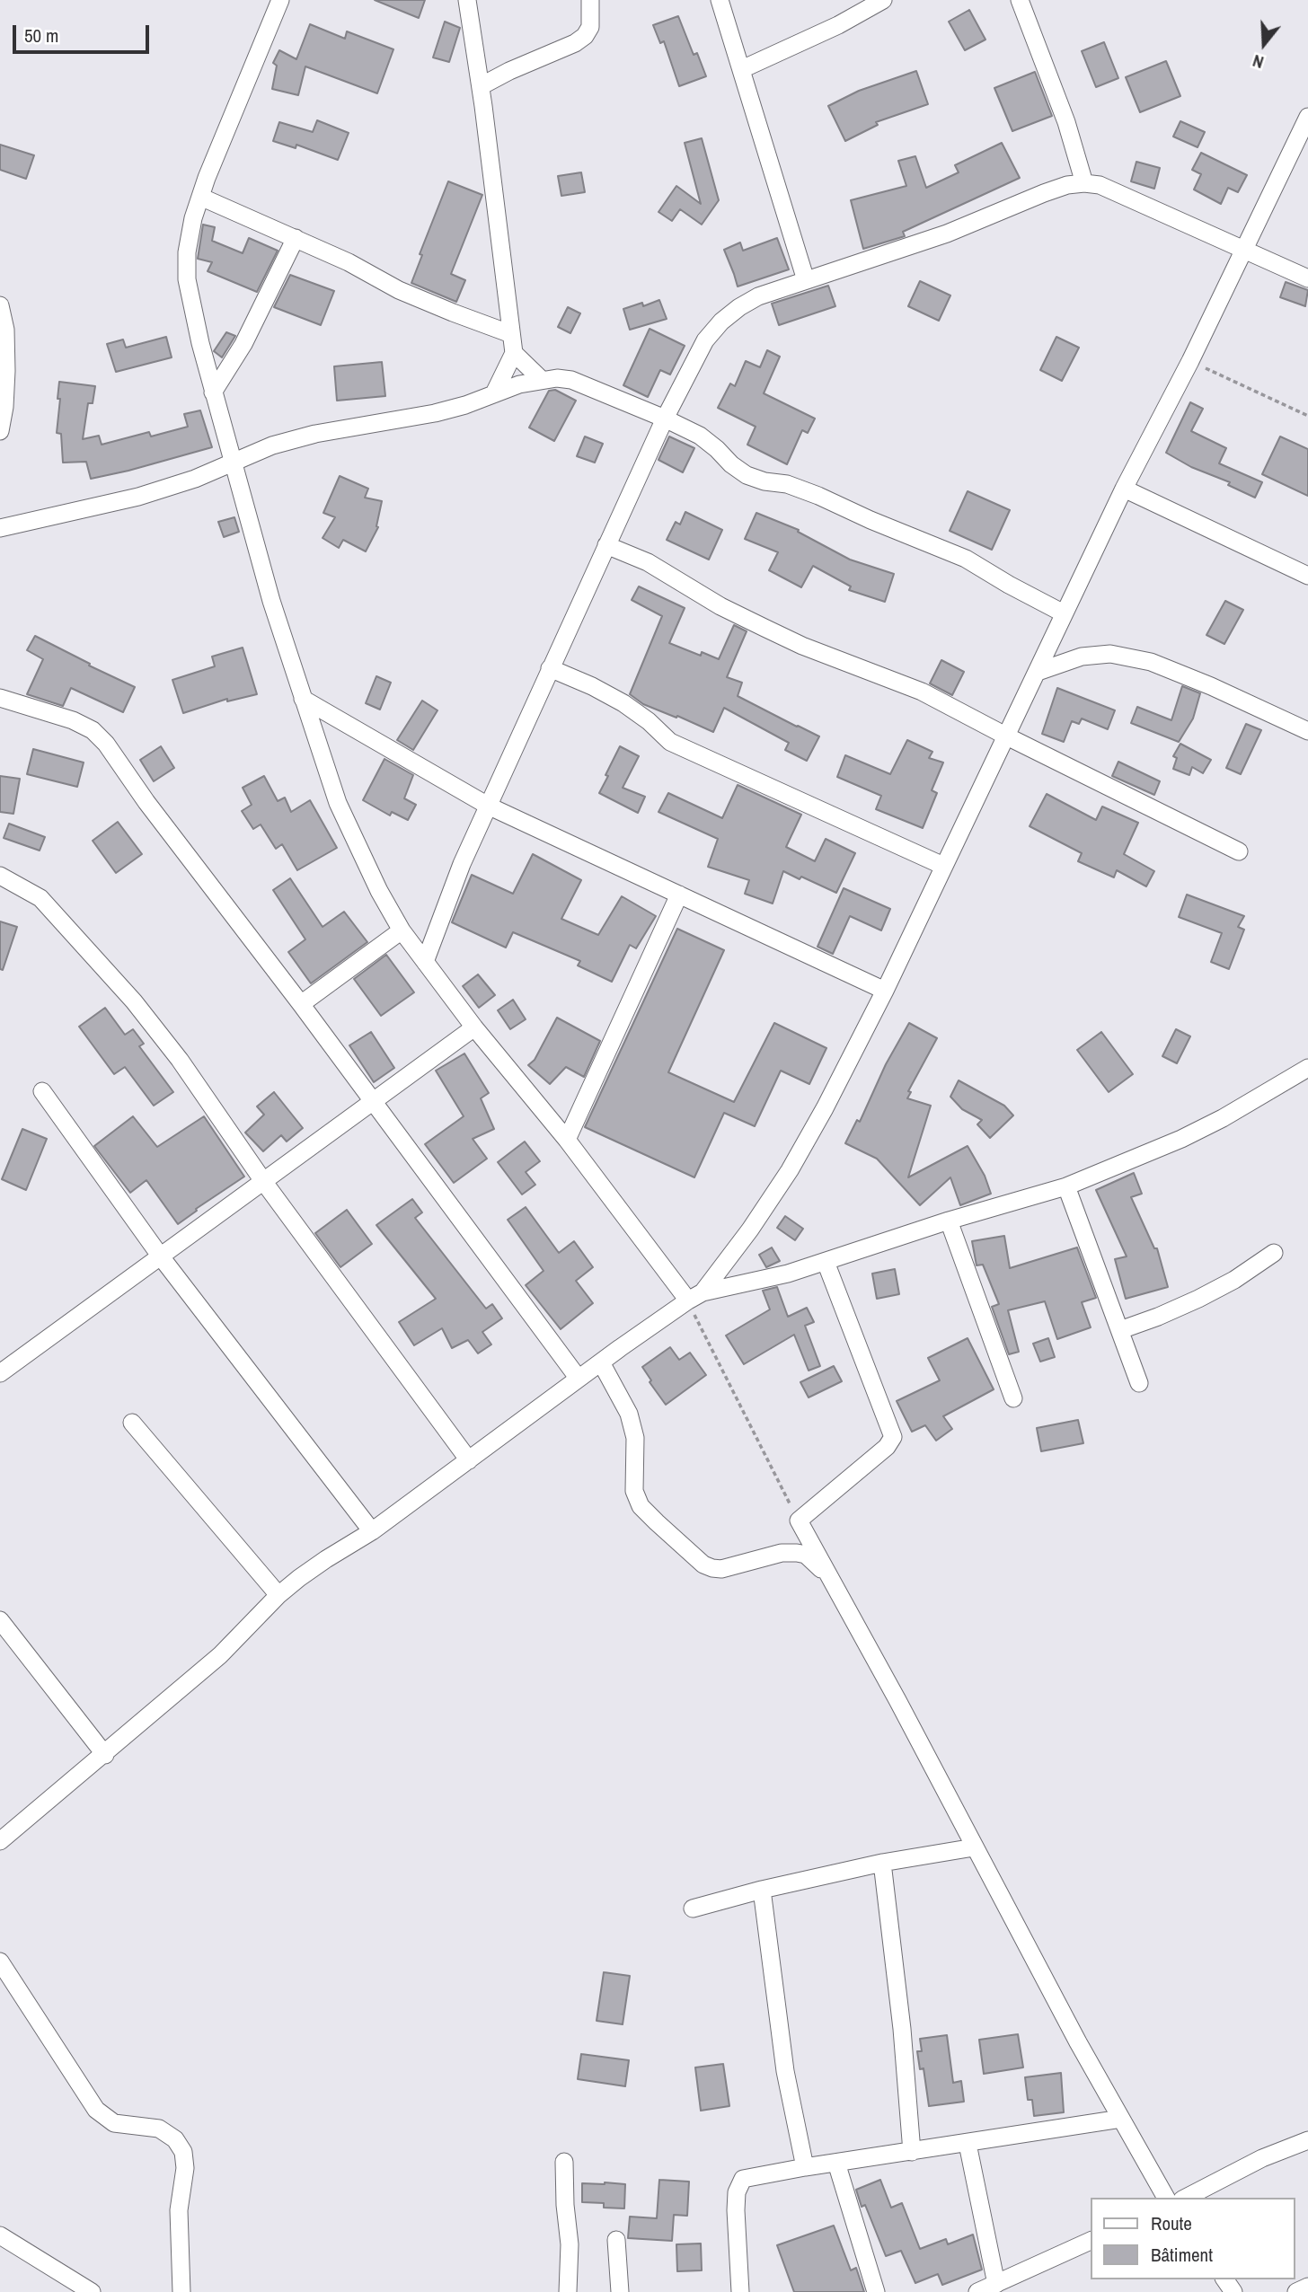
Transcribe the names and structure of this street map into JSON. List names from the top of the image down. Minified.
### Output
{"legend":["Route","Bâtiment"],"scale_bar":"50 m","north":"bottom"}
